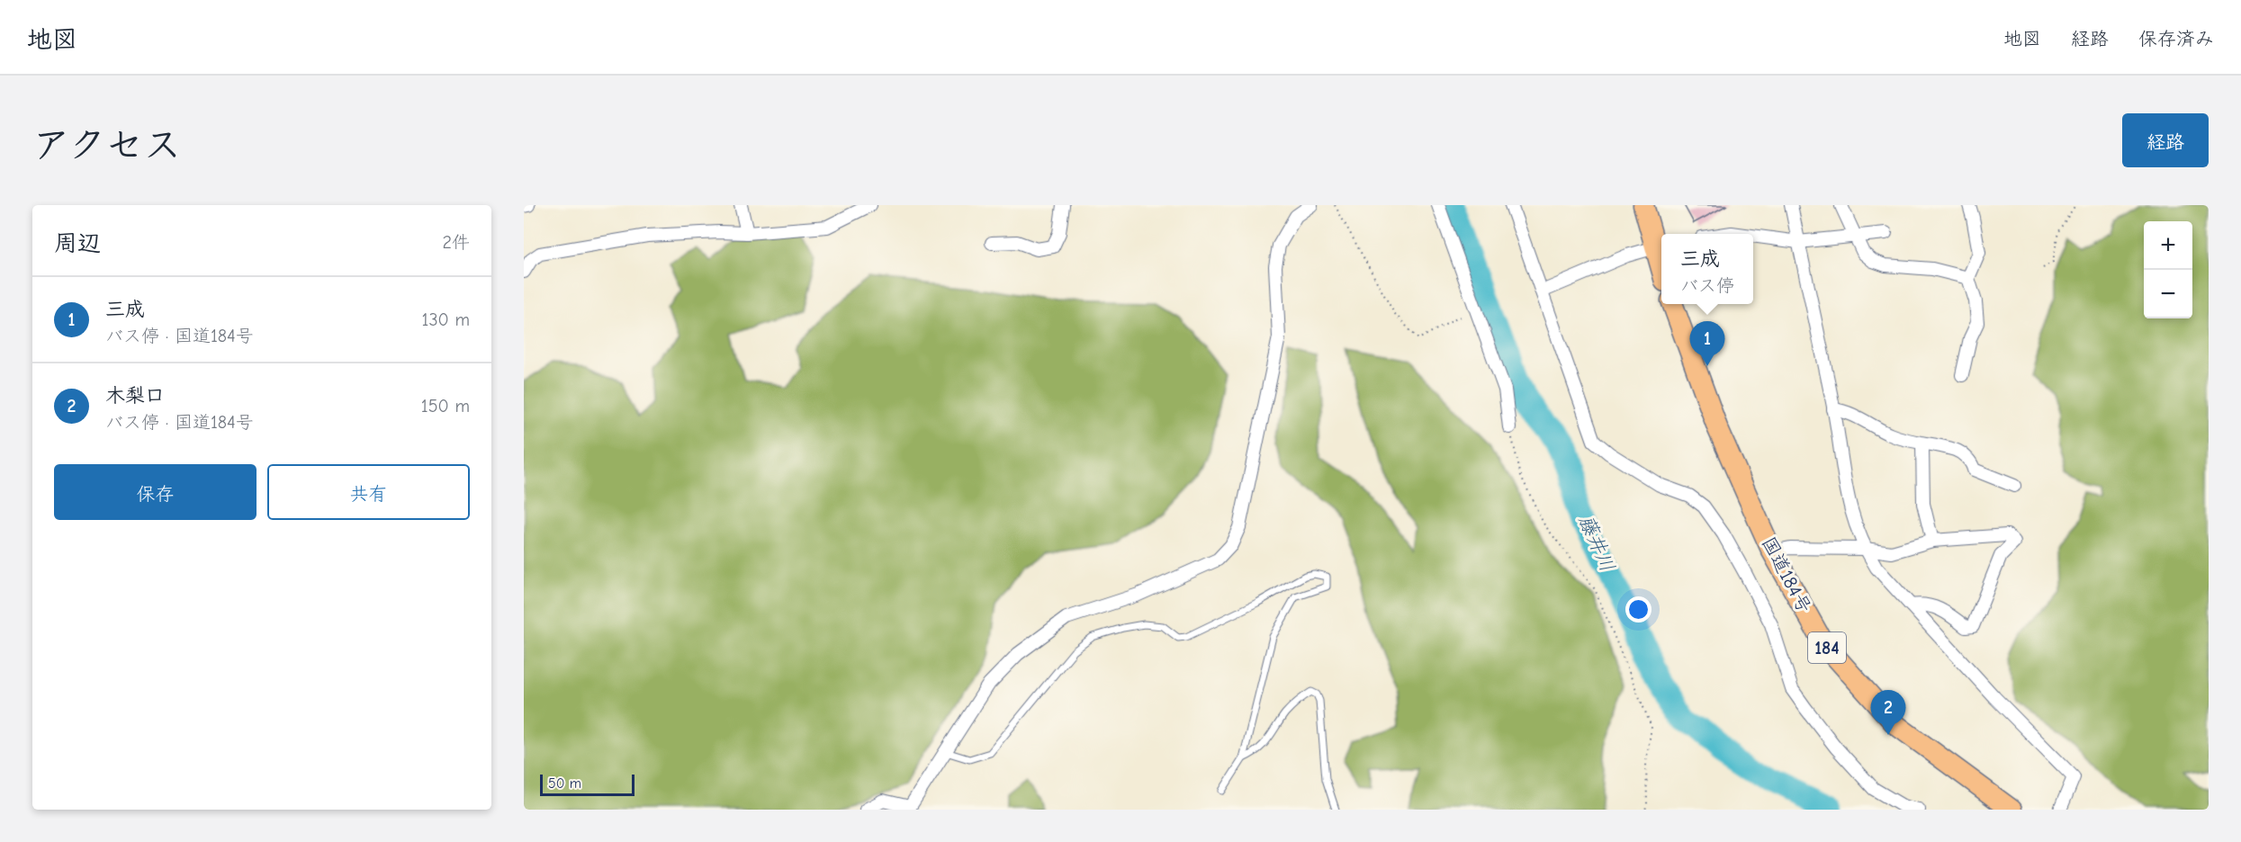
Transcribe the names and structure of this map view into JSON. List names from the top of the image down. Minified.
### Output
{"streets":{"highway":["国道184号","184"]},"water":["藤井川"],"scale_bar":"50 m","page":{"header":"地図","nav":["地図","経路","保存済み"],"title":"アクセス","buttons":["経路",["保存","共有"]],"heading":["周辺","2件"],"map_buttons":["+","−"],"popup":["三成","バス停"],"list":[{"mark":"1","name":"三成","note":"バス停 · 国道184号","value":"130 m"},{"mark":"2","name":"木梨口","note":"バス停 · 国道184号","value":"150 m"}],"pins":["1","2"],"scale":"50 m"}}
